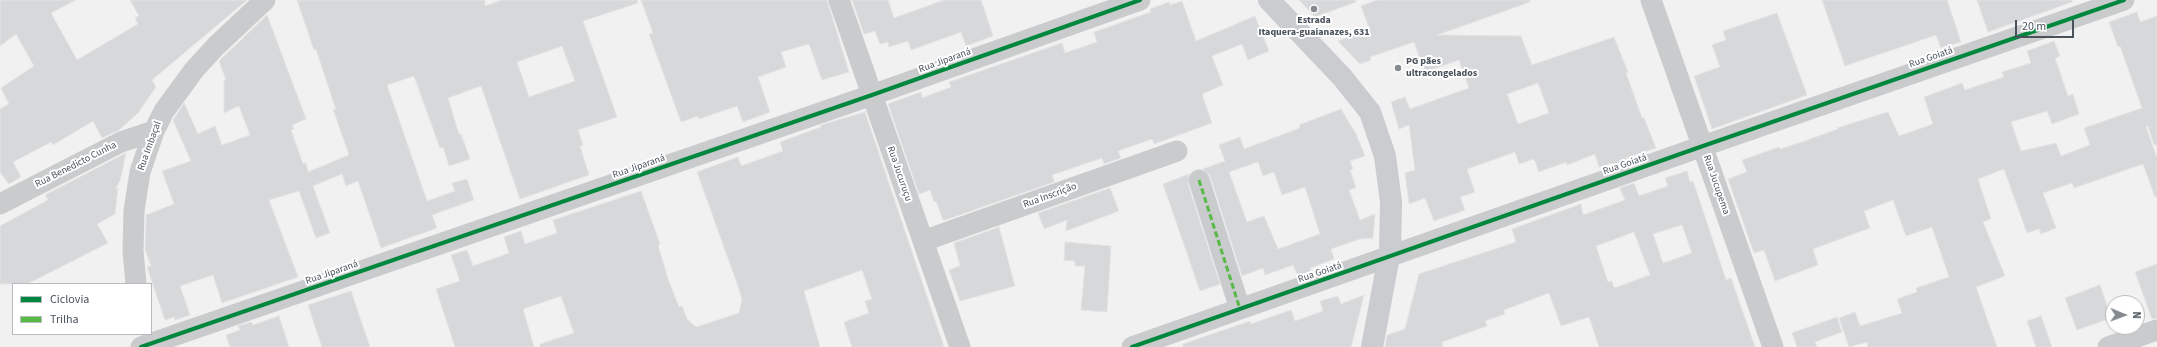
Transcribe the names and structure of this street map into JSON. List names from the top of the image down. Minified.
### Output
{"streets":{"street":["Rua Goiatá","Rua Jiparaná","Rua Imbaçal","Rua Benedicto Cunha","Rua Jucuruçu","Rua Jucupema","Rua Inscrição"]},"crossings":[["Rua Goiatá","Rua Jucupema"],["Rua Jiparaná","Rua Jucuruçu"],["Rua Imbaçal","Rua Benedicto Cunha"],["Rua Jucuruçu","Rua Inscrição"]],"places":["Estrada Itaquera-guaianazes, 631","PG pães ultracongelados"],"legend":["Ciclovia","Trilha"],"scale_bar":"20 m","north":"right"}
